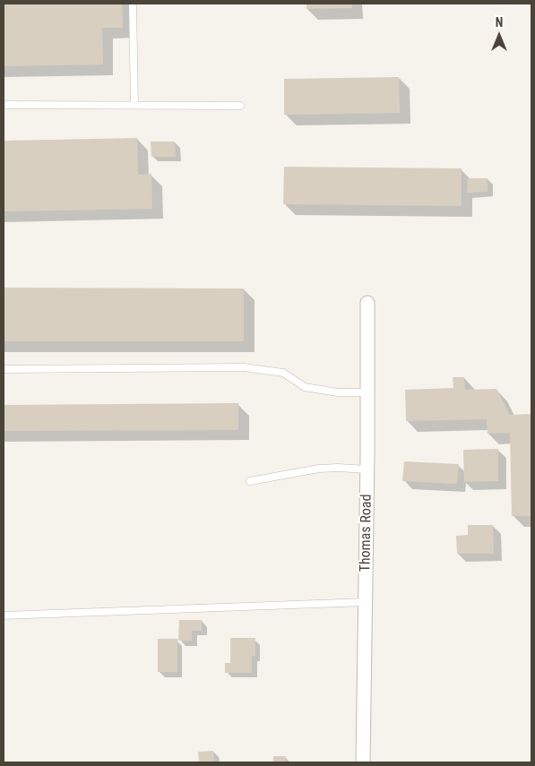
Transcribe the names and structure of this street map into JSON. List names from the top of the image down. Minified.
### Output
{"streets":{"street":["Thomas Road"]},"north":"top"}
